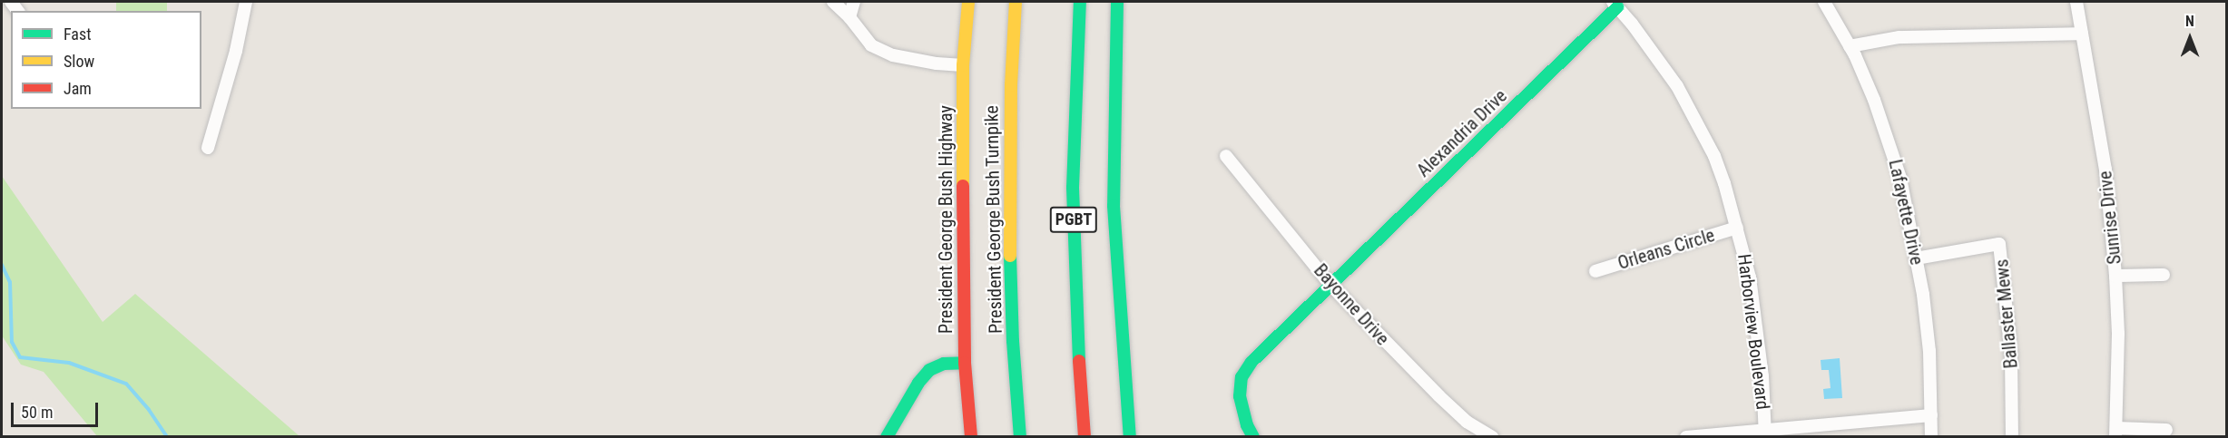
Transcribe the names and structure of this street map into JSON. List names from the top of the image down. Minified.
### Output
{"streets":{"main road":["Alexandria Drive","President George Bush Highway","President George Bush Turnpike","PGBT"],"street":["Lafayette Drive","Sunrise Drive","Orleans Circle","Bayonne Drive","Ballaster Mews","Harborview Boulevard"]},"crossings":[["Alexandria Drive","Bayonne Drive"],["Alexandria Drive","Harborview Boulevard"],["Lafayette Drive","Ballaster Mews"],["Orleans Circle","Harborview Boulevard"]],"legend":["Fast","Slow","Jam"],"scale_bar":"50 m","north":"top"}
